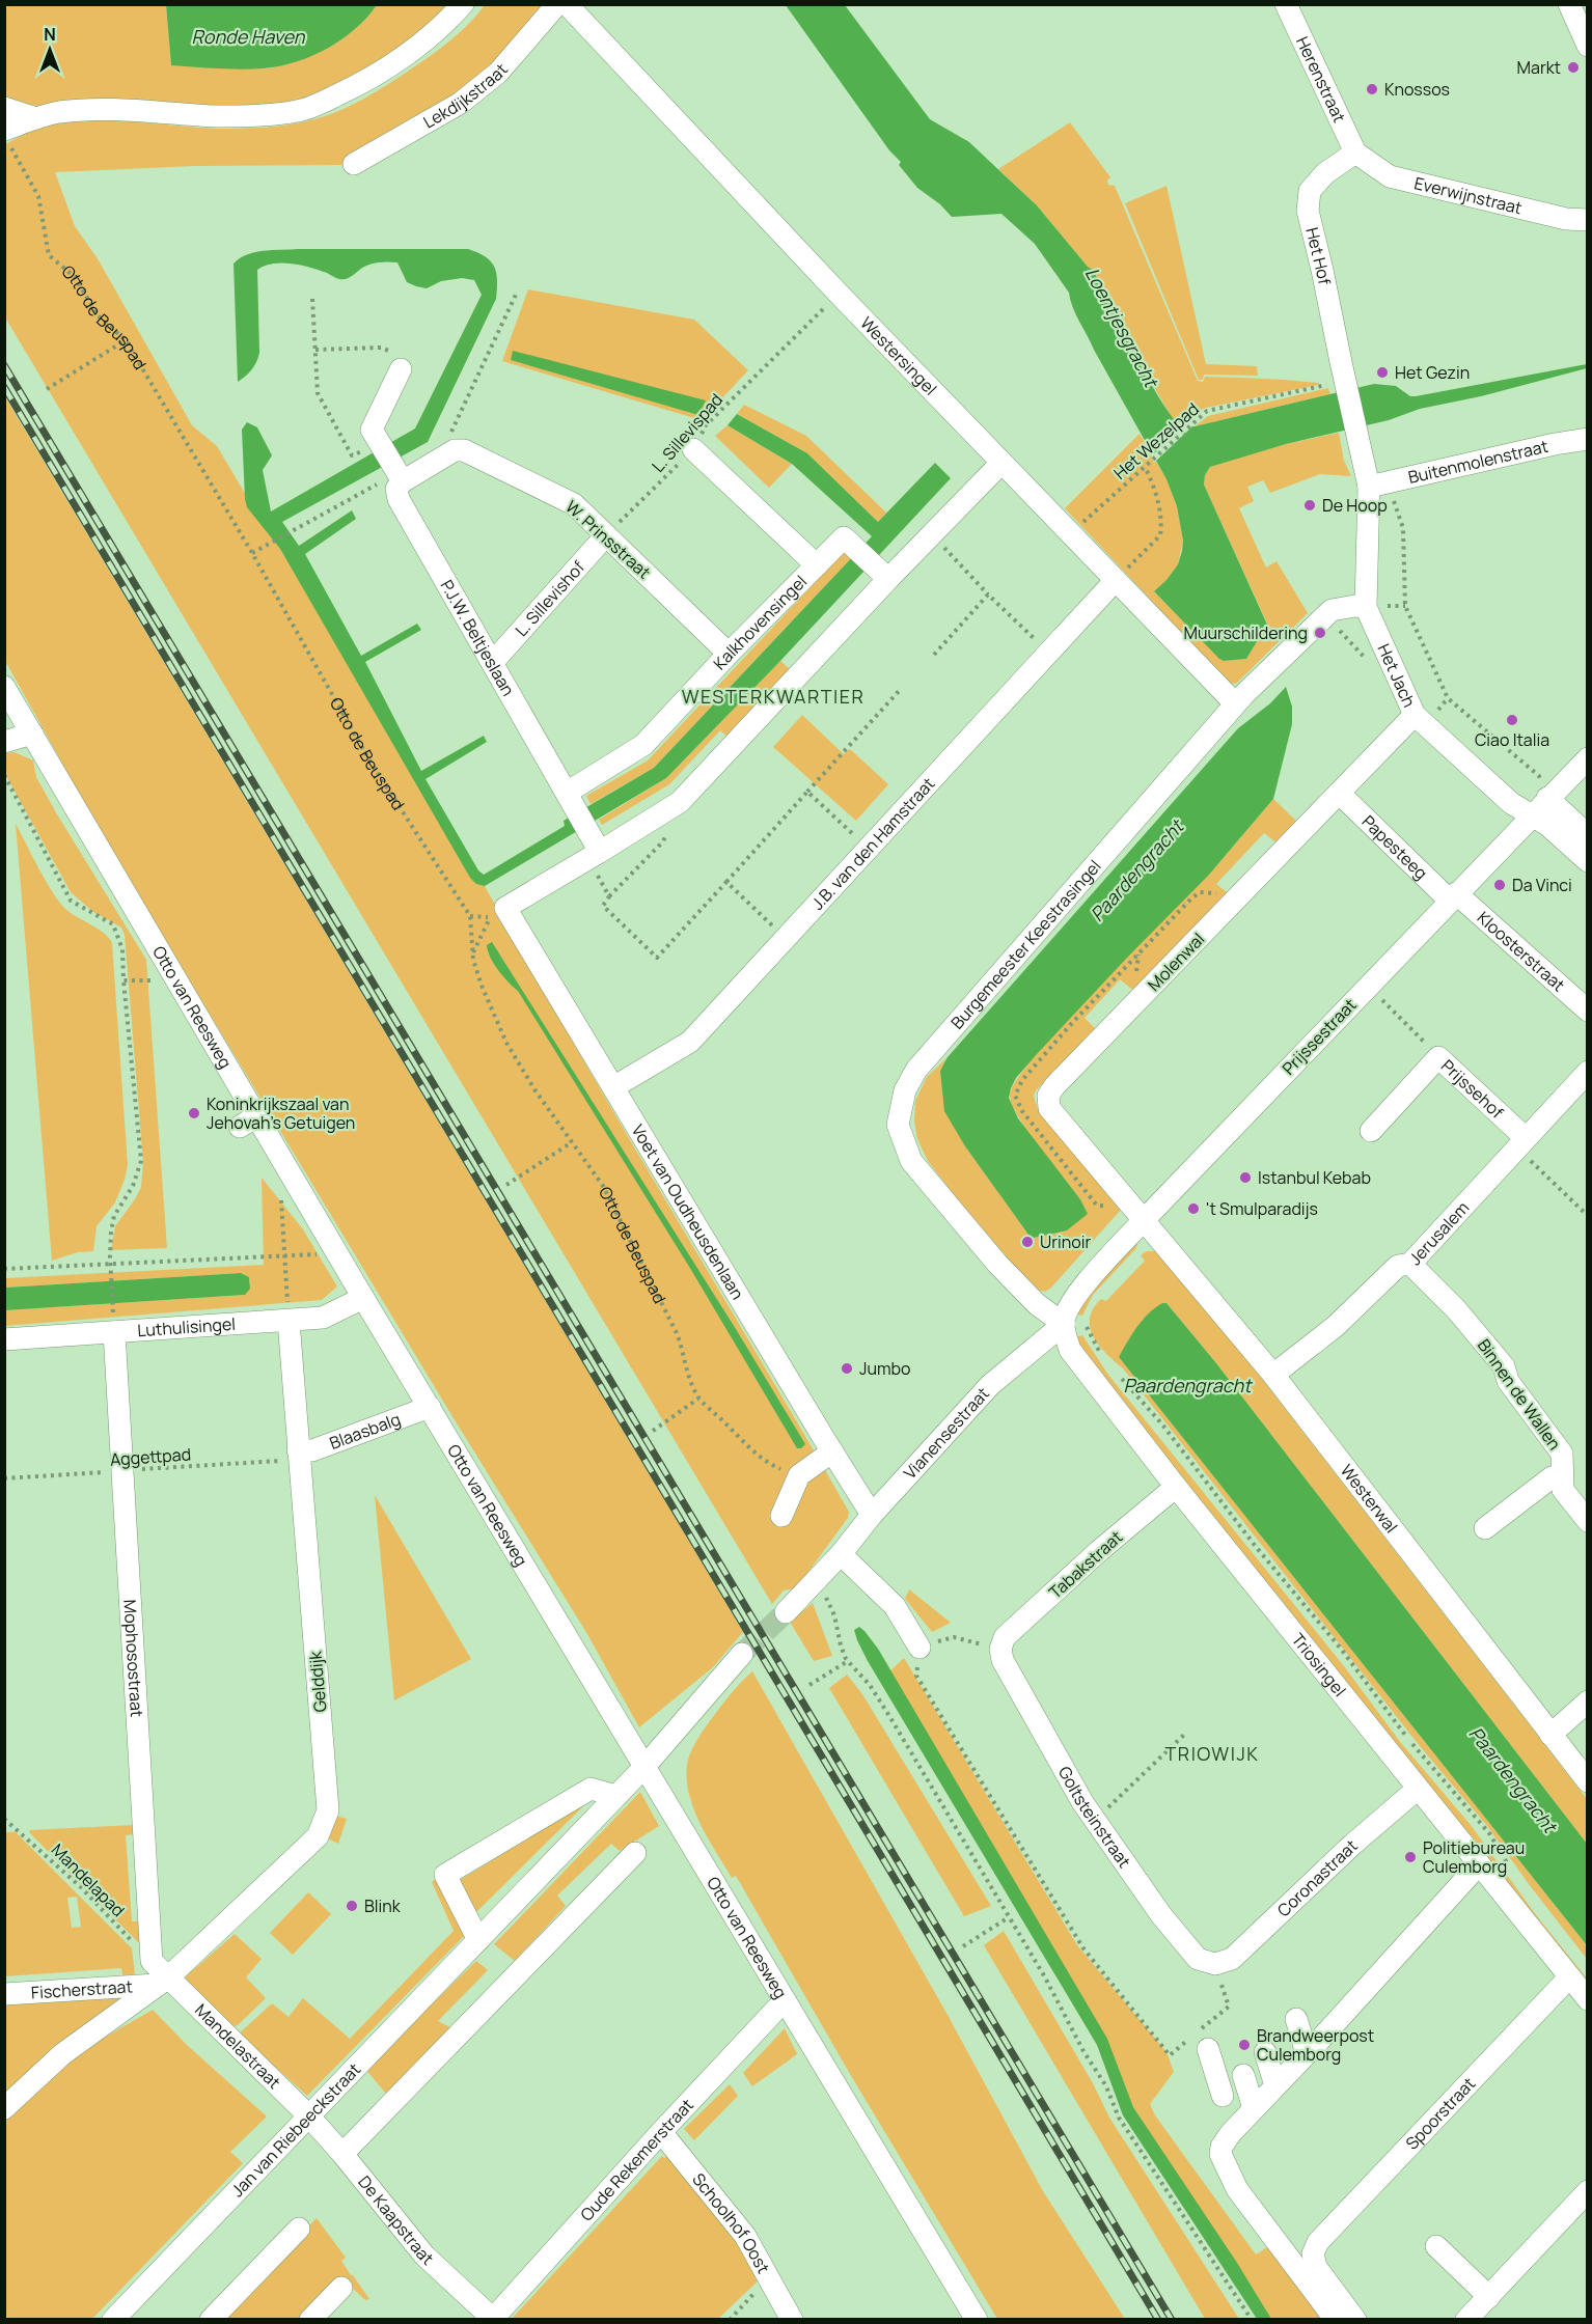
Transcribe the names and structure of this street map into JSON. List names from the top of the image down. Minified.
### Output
{"streets":{"street":["Herenstraat","Lekdijkstraat","Everwijnstraat","Het Hof","Westersingel","Buitenmolenstraat","W. Prinsstraat","L. Sillevishof","Kalkhovensingel","P.J.W. Beltjeslaan","Het Jach","J.B. van den Hamstraat","Papesteeg","Burgemeester Keestrasingel","Kloosterstraat","Molenwal","Otto van Reesweg","Prijssestraat","Prijssehof","Voet van Oudheusdenlaan","Jerusalem","Luthulisingel","Binnen de Wallen","Blaasbalg","Vianensestraat","Westerwal","Tabakstraat","Mophosostraat","Triosingel","Gelddijk","Goltsteinstraat","Coronastraat","Fischerstraat","Mandelastraat","Spoorstraat","Jan van Riebeeckstraat","Oude Rekemerstraat","De Kaapstraat","Schoolhof Oost"],"path":["Otto de Beuspad","L. Sillevispad","Het Wezelpad","Aggettpad","Mandelapad"]},"crossings":[["Herenstraat","Everwijnstraat"],["Herenstraat","Het Hof"],["Everwijnstraat","Het Hof"],["Het Hof","Het Wezelpad"],["Het Hof","Het Jach"],["Westersingel","L. Sillevispad"],["Westersingel","Het Wezelpad"],["Westersingel","J.B. van den Hamstraat"],["Westersingel","Burgemeester Keestrasingel"],["L. Sillevispad","W. Prinsstraat"],["L. Sillevispad","L. Sillevishof"],["Buitenmolenstraat","Het Jach"],["W. Prinsstraat","L. Sillevishof"],["W. Prinsstraat","Kalkhovensingel"],["L. Sillevishof","P.J.W. Beltjeslaan"],["Kalkhovensingel","P.J.W. Beltjeslaan"],["Het Jach","Burgemeester Keestrasingel"],["Het Jach","Molenwal"],["Het Jach","Prijssestraat"],["J.B. van den Hamstraat","Voet van Oudheusdenlaan"],["Papesteeg","Kloosterstraat"],["Papesteeg","Molenwal"],["Papesteeg","Prijssestraat"],["Burgemeester Keestrasingel","Prijssestraat"],["Burgemeester Keestrasingel","Vianensestraat"],["Burgemeester Keestrasingel","Triosingel"],["Kloosterstraat","Prijssestraat"],["Molenwal","Prijssestraat"],["Molenwal","Westerwal"],["Otto van Reesweg","Luthulisingel"],["Otto van Reesweg","Blaasbalg"],["Otto van Reesweg","Jan van Riebeeckstraat"],["Otto van Reesweg","Oude Rekemerstraat"],["Prijssestraat","Vianensestraat"],["Prijssestraat","Westerwal"],["Prijssestraat","Triosingel"],["Prijssehof","Jerusalem"],["Voet van Oudheusdenlaan","Vianensestraat"],["Jerusalem","Binnen de Wallen"],["Jerusalem","Westerwal"],["Luthulisingel","Mophosostraat"],["Luthulisingel","Gelddijk"],["Blaasbalg","Aggettpad"],["Blaasbalg","Gelddijk"],["Vianensestraat","Triosingel"],["Aggettpad","Mophosostraat"],["Aggettpad","Gelddijk"],["Tabakstraat","Triosingel"],["Tabakstraat","Goltsteinstraat"],["Mophosostraat","Mandelapad"],["Triosingel","Coronastraat"],["Triosingel","Spoorstraat"],["Gelddijk","Fischerstraat"],["Gelddijk","Mandelastraat"],["Goltsteinstraat","Coronastraat"],["Fischerstraat","Mandelastraat"],["Mandelastraat","Jan van Riebeeckstraat"],["Mandelastraat","De Kaapstraat"],["Jan van Riebeeckstraat","De Kaapstraat"],["Oude Rekemerstraat","De Kaapstraat"],["Oude Rekemerstraat","Schoolhof Oost"]],"districts":["WESTERKWARTIER","TRIOWIJK"],"water":["Ronde Haven","Loentjesgracht","Paardengracht"],"places":["Markt","Knossos","Het Gezin","De Hoop","Muurschildering","Ciao Italia","Da Vinci","Koninkrijkszaal van Jehovah's Getuigen","Istanbul Kebab","'t Smulparadijs","Urinoir","Jumbo","Politiebureau Culemborg","Blink","Brandweerpost Culemborg"],"north":"top"}
